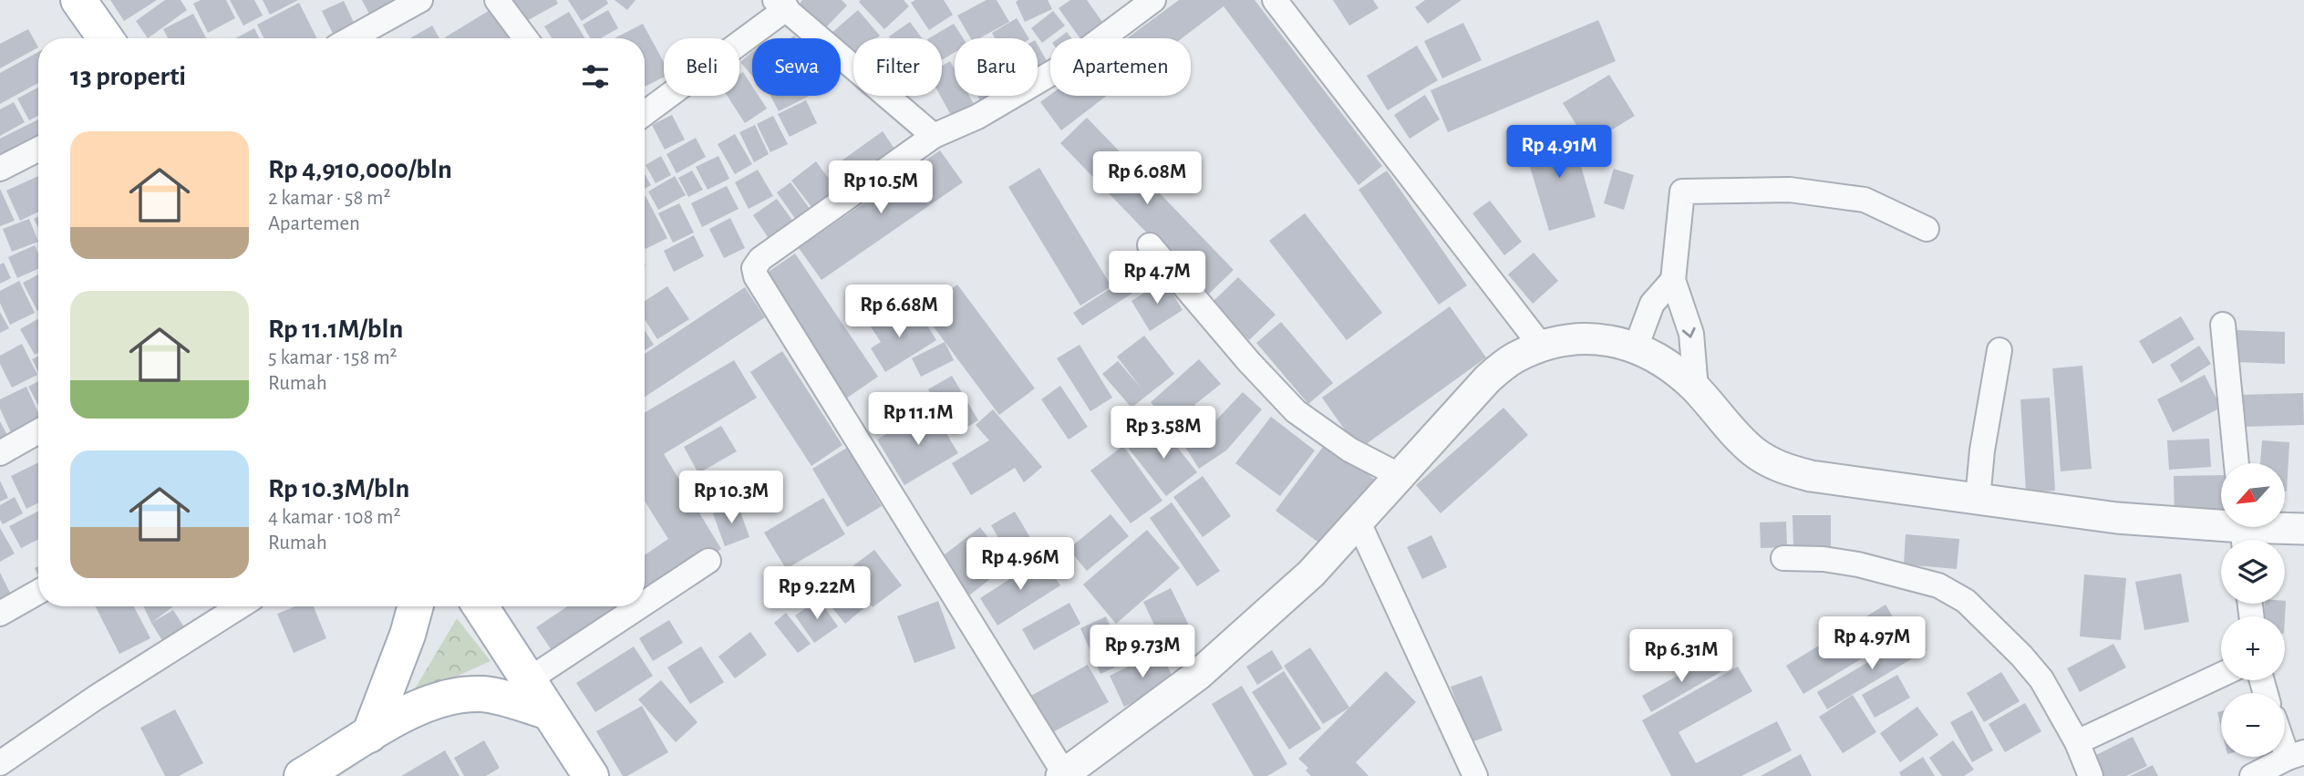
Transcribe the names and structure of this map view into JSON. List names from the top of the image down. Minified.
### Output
{"north":"bottom left","page":{"chip":["Beli","Sewa","Filter","Baru","Apartemen"],"heading":"13 properti","list":[{"name":"Rp 4,910,000/bln","note":"2 kamar · 58 m² · Apartemen"},{"name":"Rp 11.1M/bln","note":"5 kamar · 158 m² · Rumah"},{"name":"Rp 10.3M/bln","note":"4 kamar · 108 m² · Rumah"}],"price":["Rp 4.91M","Rp 6.08M","Rp 10.5M","Rp 4.7M","Rp 6.68M","Rp 11.1M","Rp 3.58M","Rp 10.3M","Rp 4.96M","Rp 9.22M","Rp 4.97M","Rp 9.73M","Rp 6.31M"],"map_buttons":["+","−"]}}
